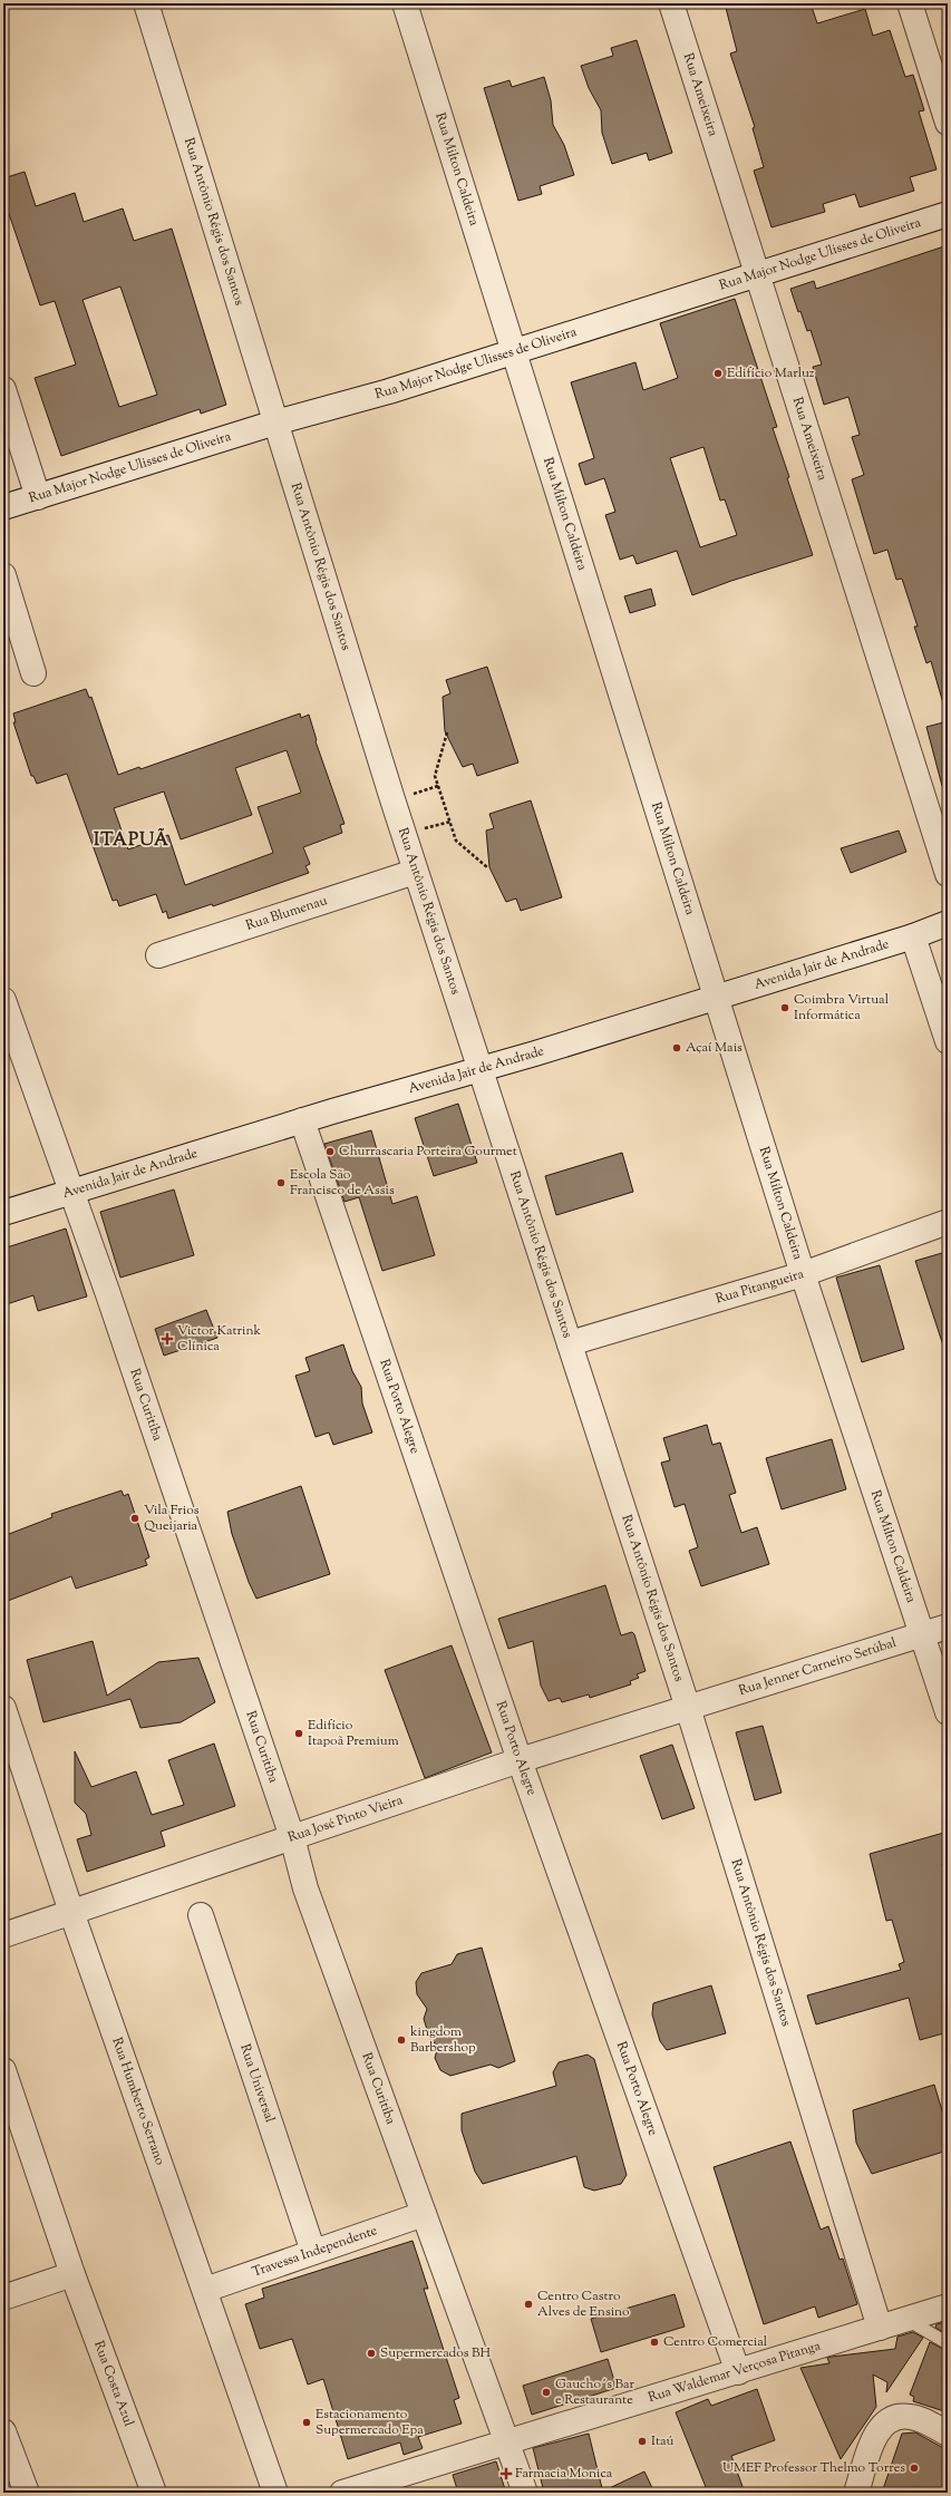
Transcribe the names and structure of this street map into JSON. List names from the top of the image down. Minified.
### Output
{"streets":{"street":["Rua Ameixeira","Rua Milton Caldeira","Rua Antônio Régis dos Santos","Rua Major Nodge Ulisses de Oliveira","Rua Blumenau","Avenida Jair de Andrade","Rua Pitangueira","Rua Curitiba","Rua Porto Alegre","Rua Jenner Carneiro Setúbal","Rua José Pinto Vieira","Rua Universal","Rua Humberto Serrano","Travessa Independente","Rua Waldemar Verçosa Pitanga","Rua Costa Azul"]},"crossings":[["Rua Ameixeira","Rua Major Nodge Ulisses de Oliveira"],["Rua Milton Caldeira","Rua Major Nodge Ulisses de Oliveira"],["Rua Milton Caldeira","Avenida Jair de Andrade"],["Rua Milton Caldeira","Rua Pitangueira"],["Rua Milton Caldeira","Rua Jenner Carneiro Setúbal"],["Rua Antônio Régis dos Santos","Rua Major Nodge Ulisses de Oliveira"],["Rua Antônio Régis dos Santos","Rua Blumenau"],["Rua Antônio Régis dos Santos","Avenida Jair de Andrade"],["Rua Antônio Régis dos Santos","Rua Pitangueira"],["Rua Antônio Régis dos Santos","Rua Jenner Carneiro Setúbal"],["Rua Antônio Régis dos Santos","Rua José Pinto Vieira"],["Rua Antônio Régis dos Santos","Rua Waldemar Verçosa Pitanga"],["Avenida Jair de Andrade","Rua Curitiba"],["Avenida Jair de Andrade","Rua Porto Alegre"],["Rua Curitiba","Rua José Pinto Vieira"],["Rua Curitiba","Travessa Independente"],["Rua Curitiba","Rua Waldemar Verçosa Pitanga"],["Rua Porto Alegre","Rua José Pinto Vieira"],["Rua Porto Alegre","Rua Waldemar Verçosa Pitanga"],["Rua Jenner Carneiro Setúbal","Rua José Pinto Vieira"],["Rua José Pinto Vieira","Rua Humberto Serrano"],["Rua Universal","Travessa Independente"],["Rua Humberto Serrano","Travessa Independente"]],"districts":["ITAPUÃ"],"places":{"other":["Edifício Marluz","Coimbra Virtual Informática","Açaí Mais","Churrascaria Porteira Gourmet","Escola São Francisco de Assis","Vila Frios Queijaria","Edifício Itapoã Premium","kingdom Barbershop","Centro Castro Alves de Ensino","Centro Comercial","Supermercados BH","Gaucho´s Bar e Restaurante","Estacionamento Supermercado Epa","Itaú","UMEF Professor Thelmo Torres"],"health":["Victor Katrink Clínica","Farmacia Monica"]}}
